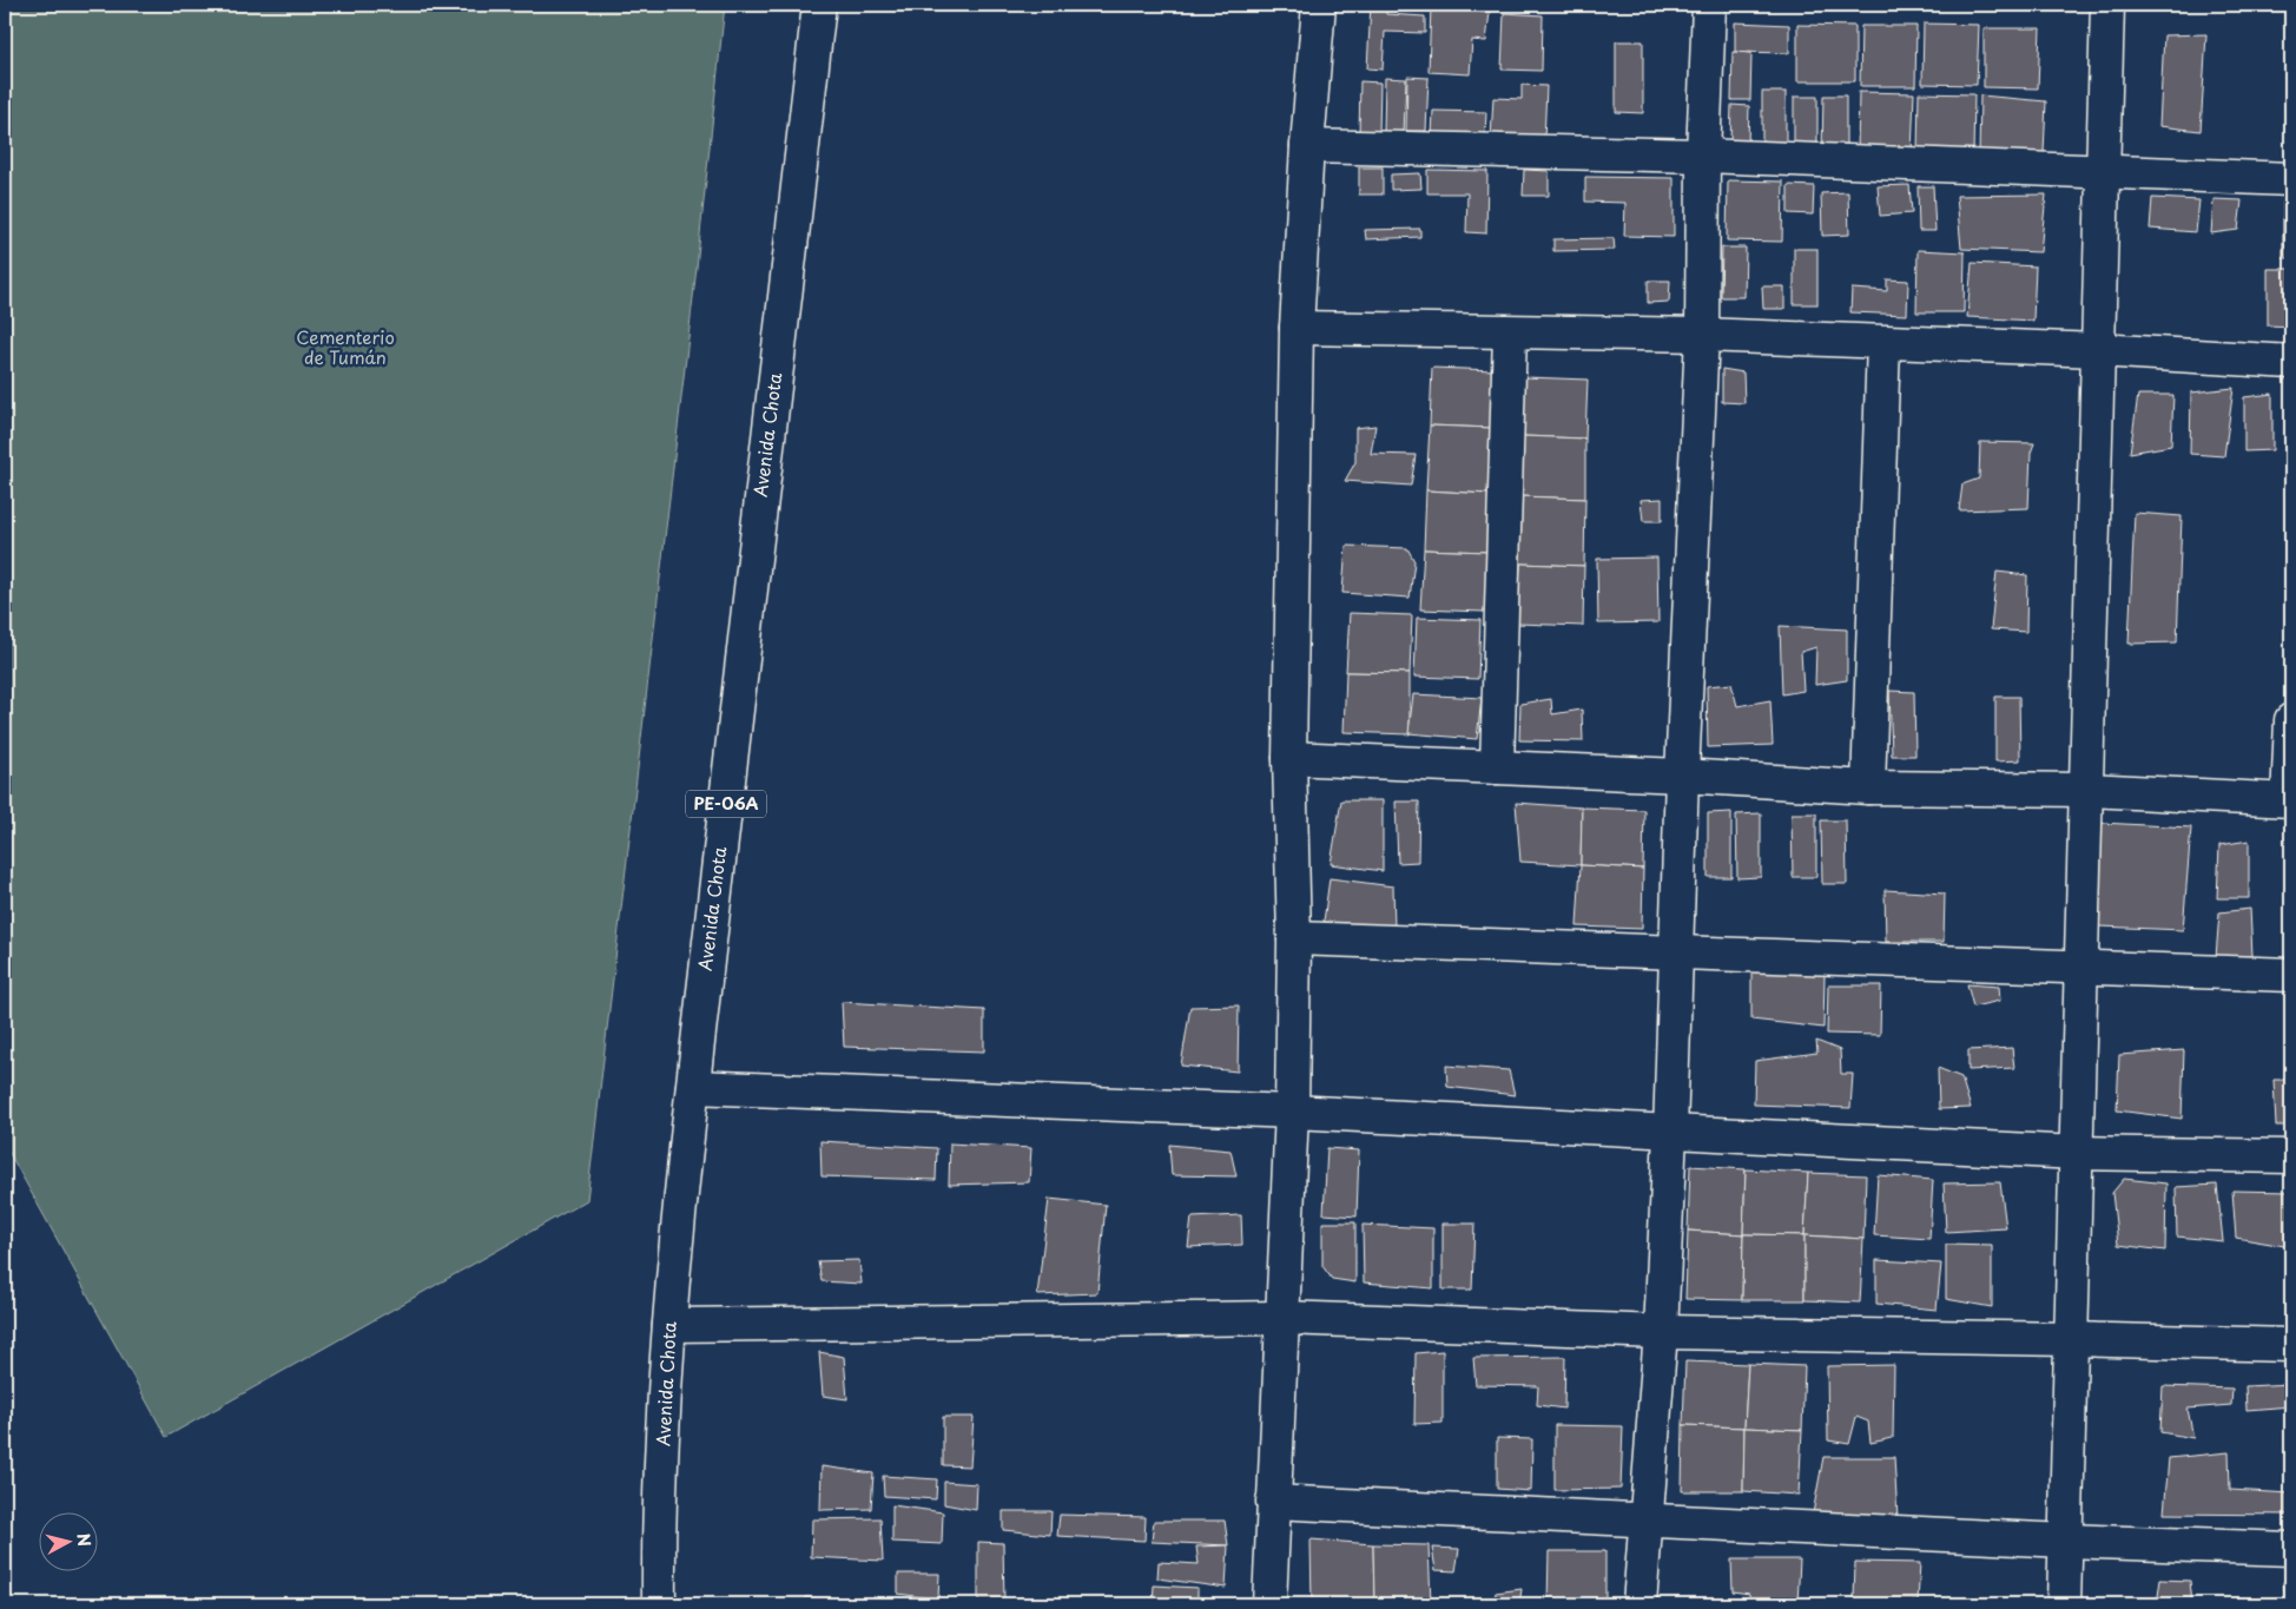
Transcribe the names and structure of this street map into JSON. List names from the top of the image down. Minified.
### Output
{"streets":{"main road":["Avenida Chota","PE-06A"]},"parks":["Cementerio de Tumán"],"north":"right"}
